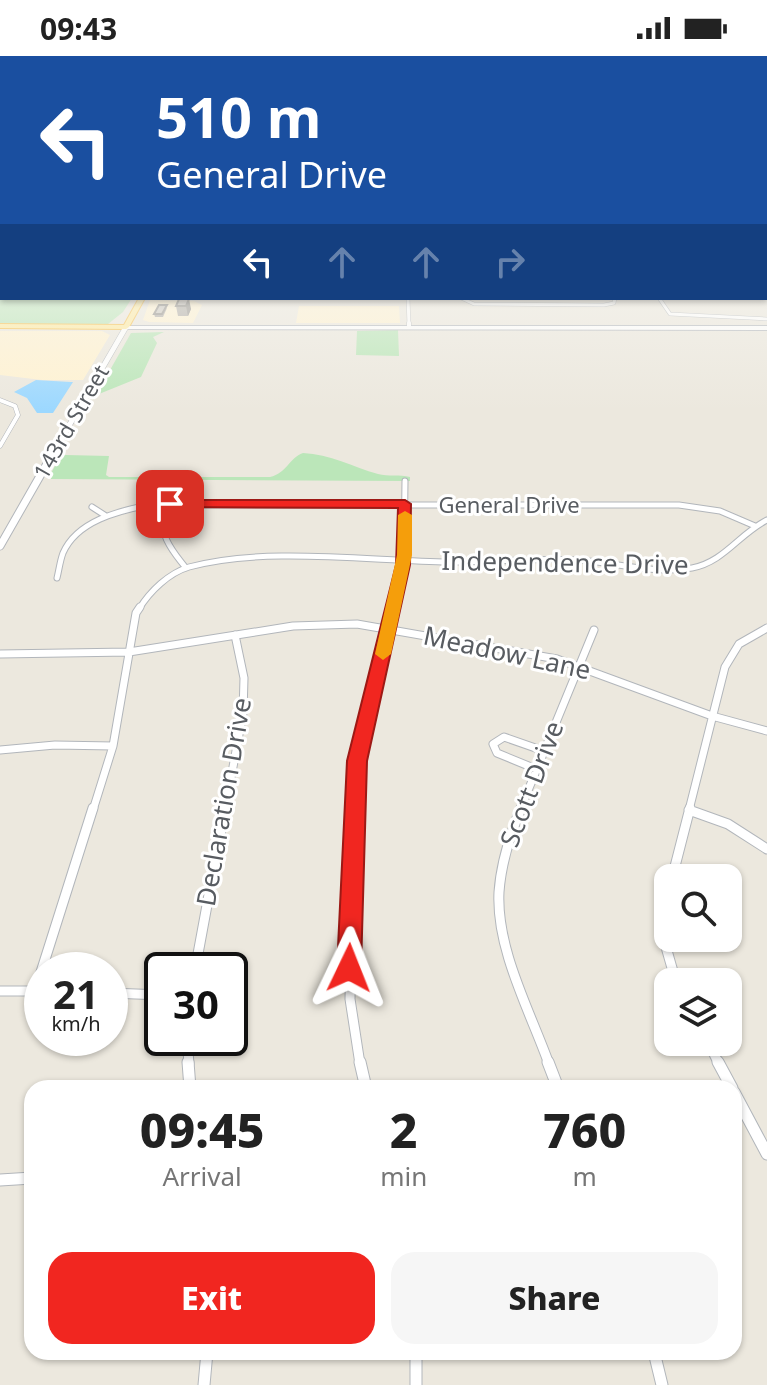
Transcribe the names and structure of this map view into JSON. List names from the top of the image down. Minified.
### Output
{"streets":{"main road":["143rd Street"],"street":["General Drive","Independence Drive","Meadow Lane","Scott Drive","Declaration Drive"]},"crossings":[["General Drive","Independence Drive"],["Independence Drive","Meadow Lane"],["Meadow Lane","Scott Drive"],["Meadow Lane","Declaration Drive"]],"page":{"status":"09:43","turn":["510 m","General Drive"],"speed":"21 km/h","limit":"30","eta":["09:45","Arrival","2","min","760","m"],"buttons":["Exit","Share"]}}
